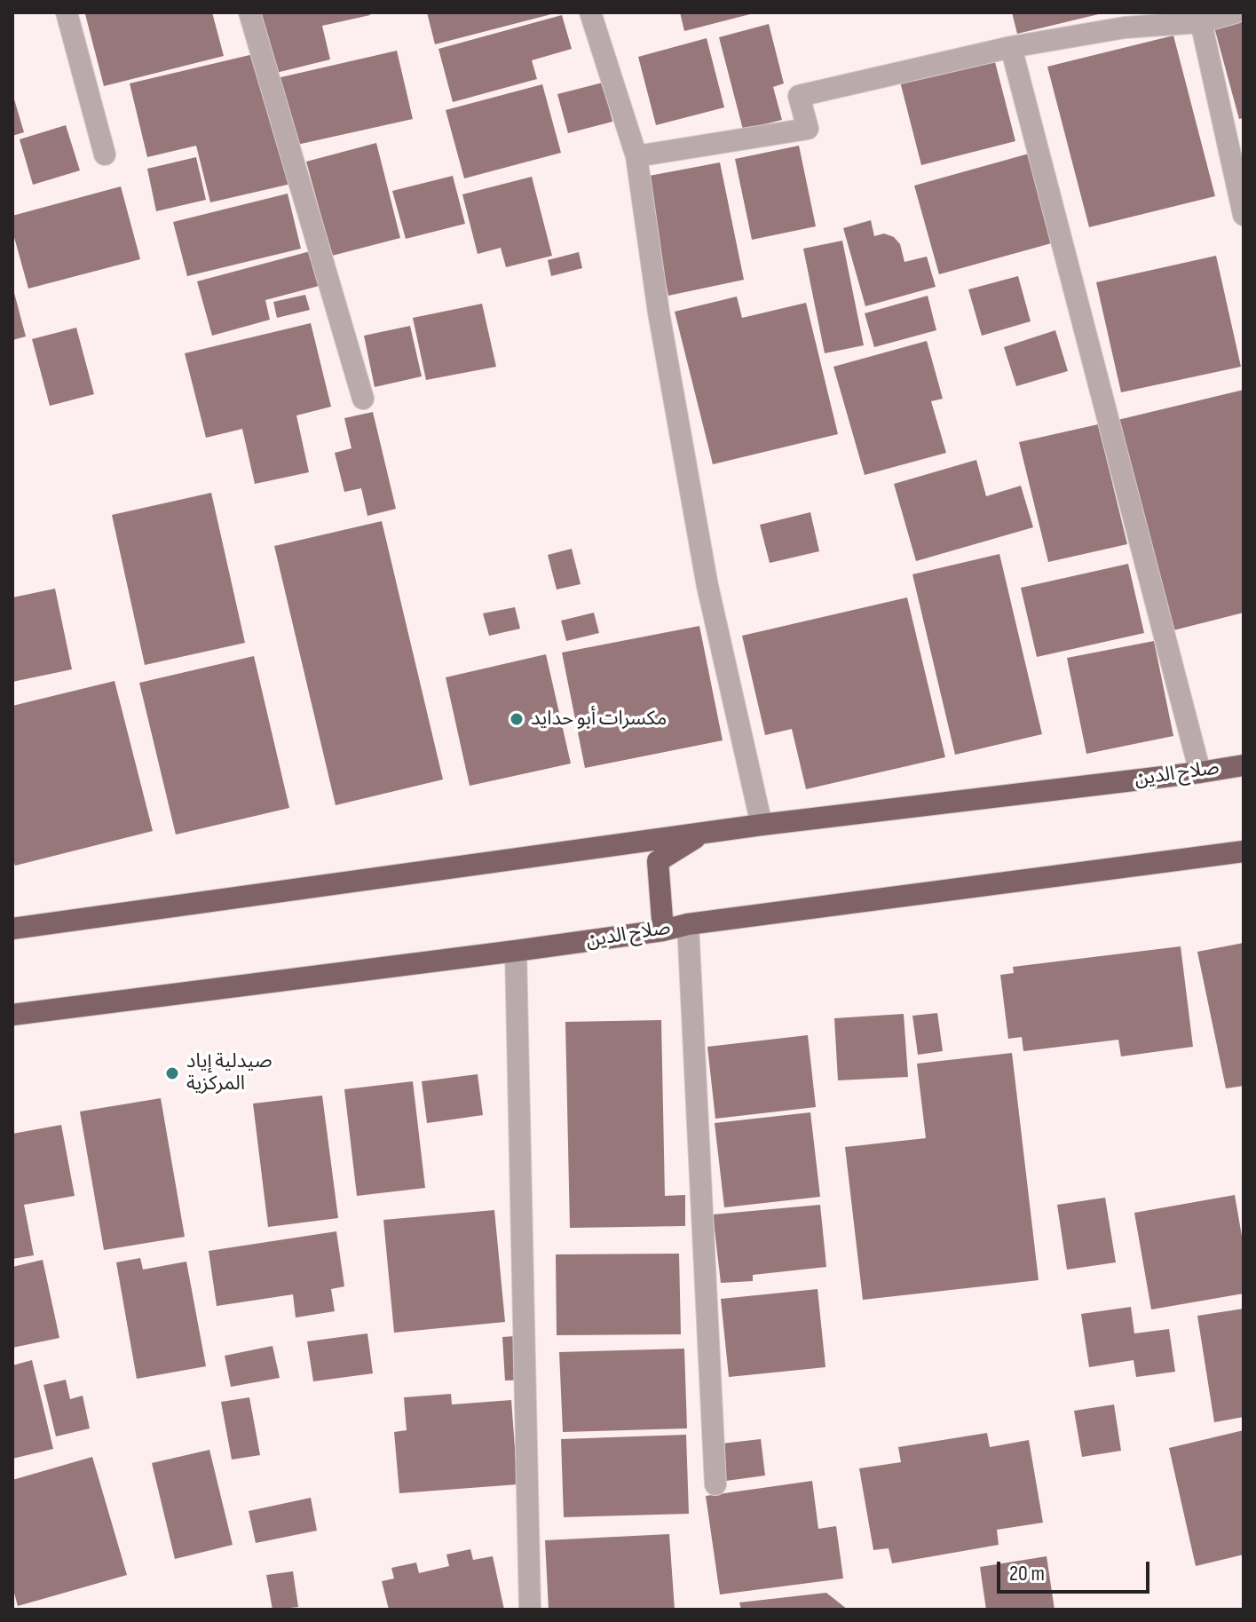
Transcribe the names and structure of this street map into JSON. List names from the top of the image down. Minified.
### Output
{"streets":{"highway":["صلاح الدين"]},"places":["مكسرات أبو حدايد","صيدلية إياد المركزية"],"scale_bar":"20 m"}
